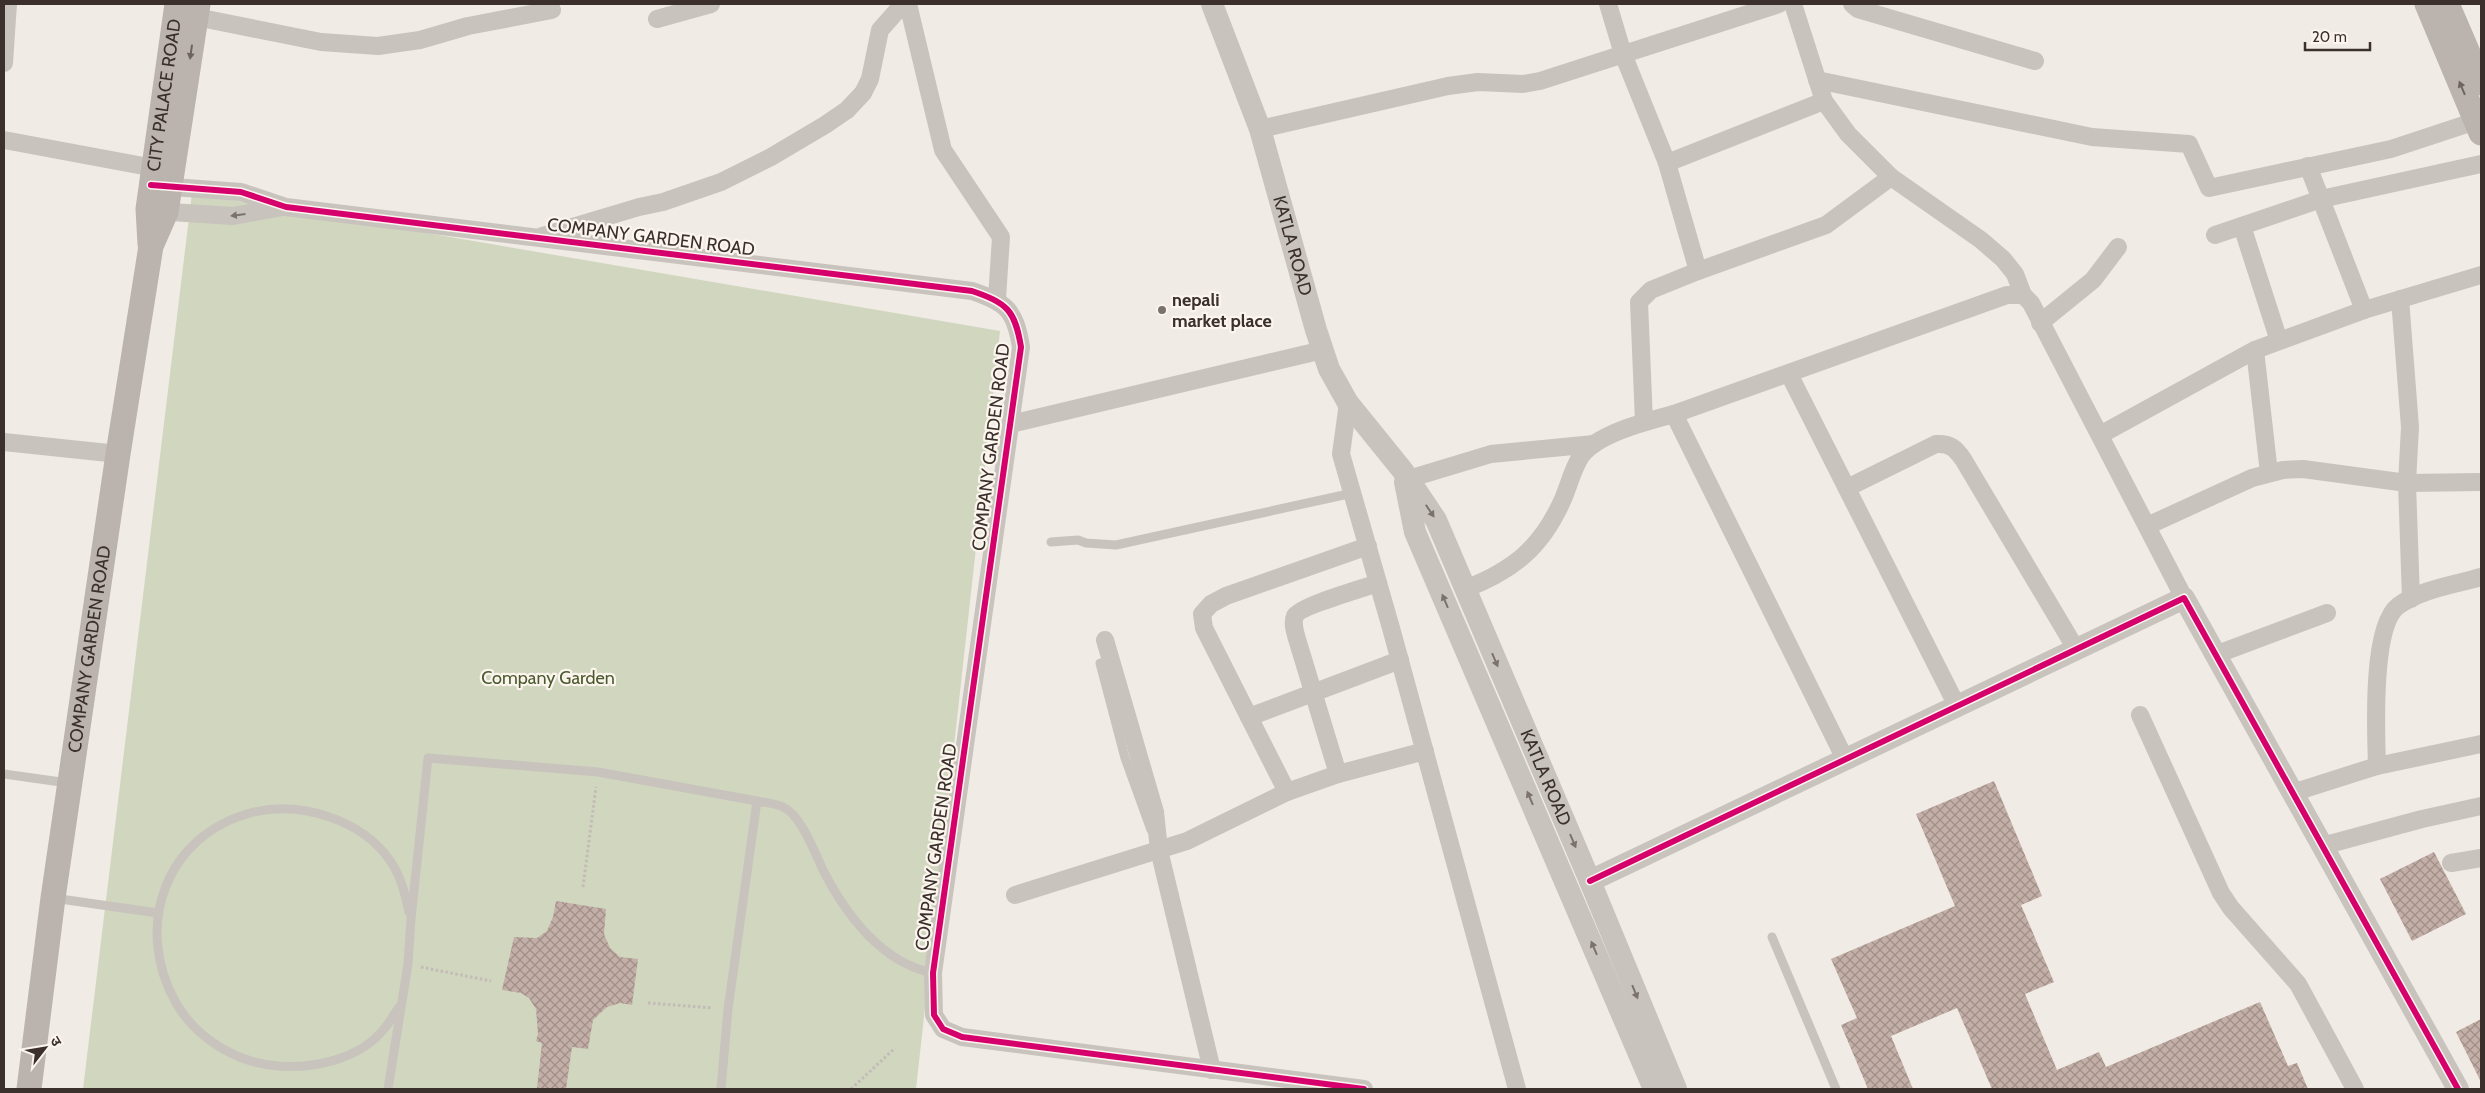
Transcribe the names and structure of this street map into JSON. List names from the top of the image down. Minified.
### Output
{"streets":{"main road":["CITY PALACE ROAD","COMPANY GARDEN ROAD"],"street":["KATLA ROAD"]},"crossings":[["CITY PALACE ROAD","COMPANY GARDEN ROAD"]],"parks":["Company Garden"],"places":["nepali market place"],"scale_bar":"20 m","north":"top right"}
